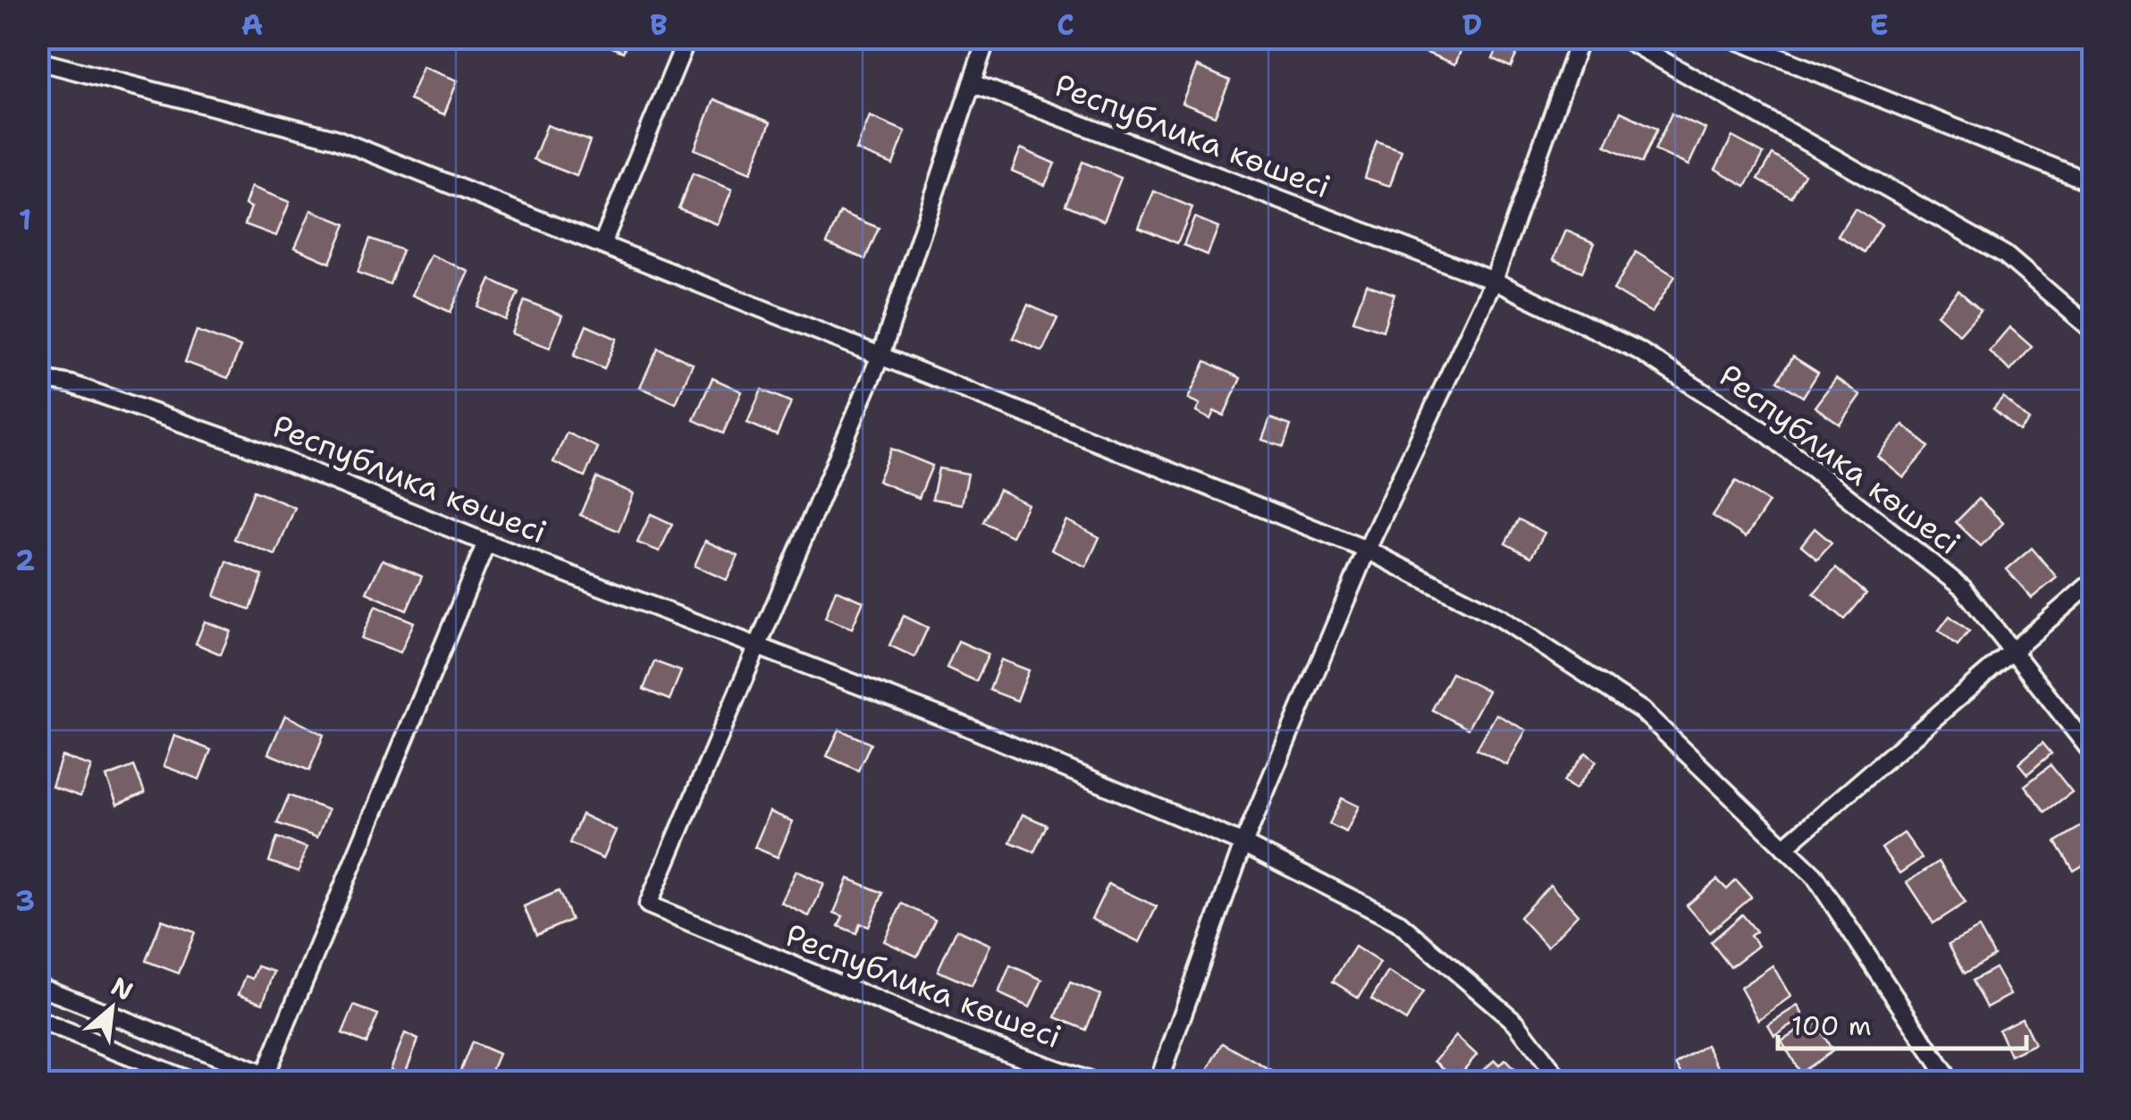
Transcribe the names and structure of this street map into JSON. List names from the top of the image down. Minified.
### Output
{"streets":{"street":["Республика көшесі"]},"scale_bar":"100 m","north":"top right","grid":{"columns":["A","B","C","D","E"],"rows":["1","2","3"]}}
